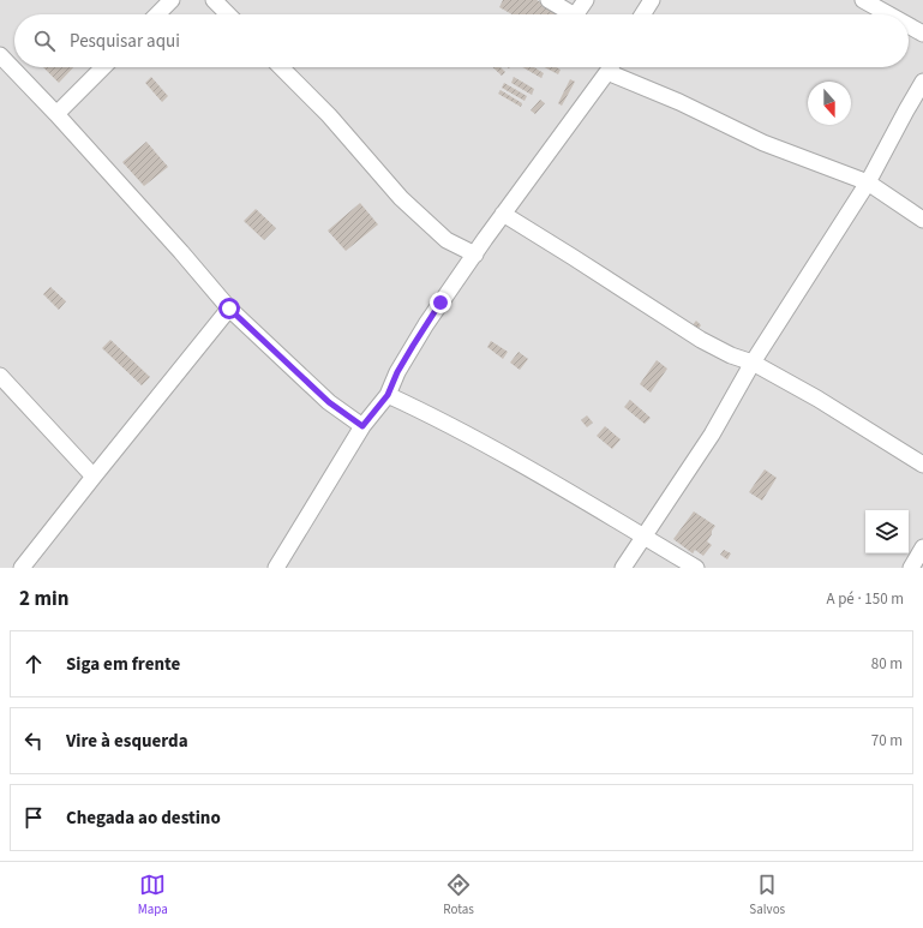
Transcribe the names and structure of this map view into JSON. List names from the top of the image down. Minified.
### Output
{"north":"bottom","page":{"search":"Pesquisar aqui","heading":["2 min","A pé · 150 m"],"list":[["Siga em frente","80 m"],["Vire à esquerda","70 m"],"Chegada ao destino"],"nav":["Mapa","Rotas","Salvos"]}}
